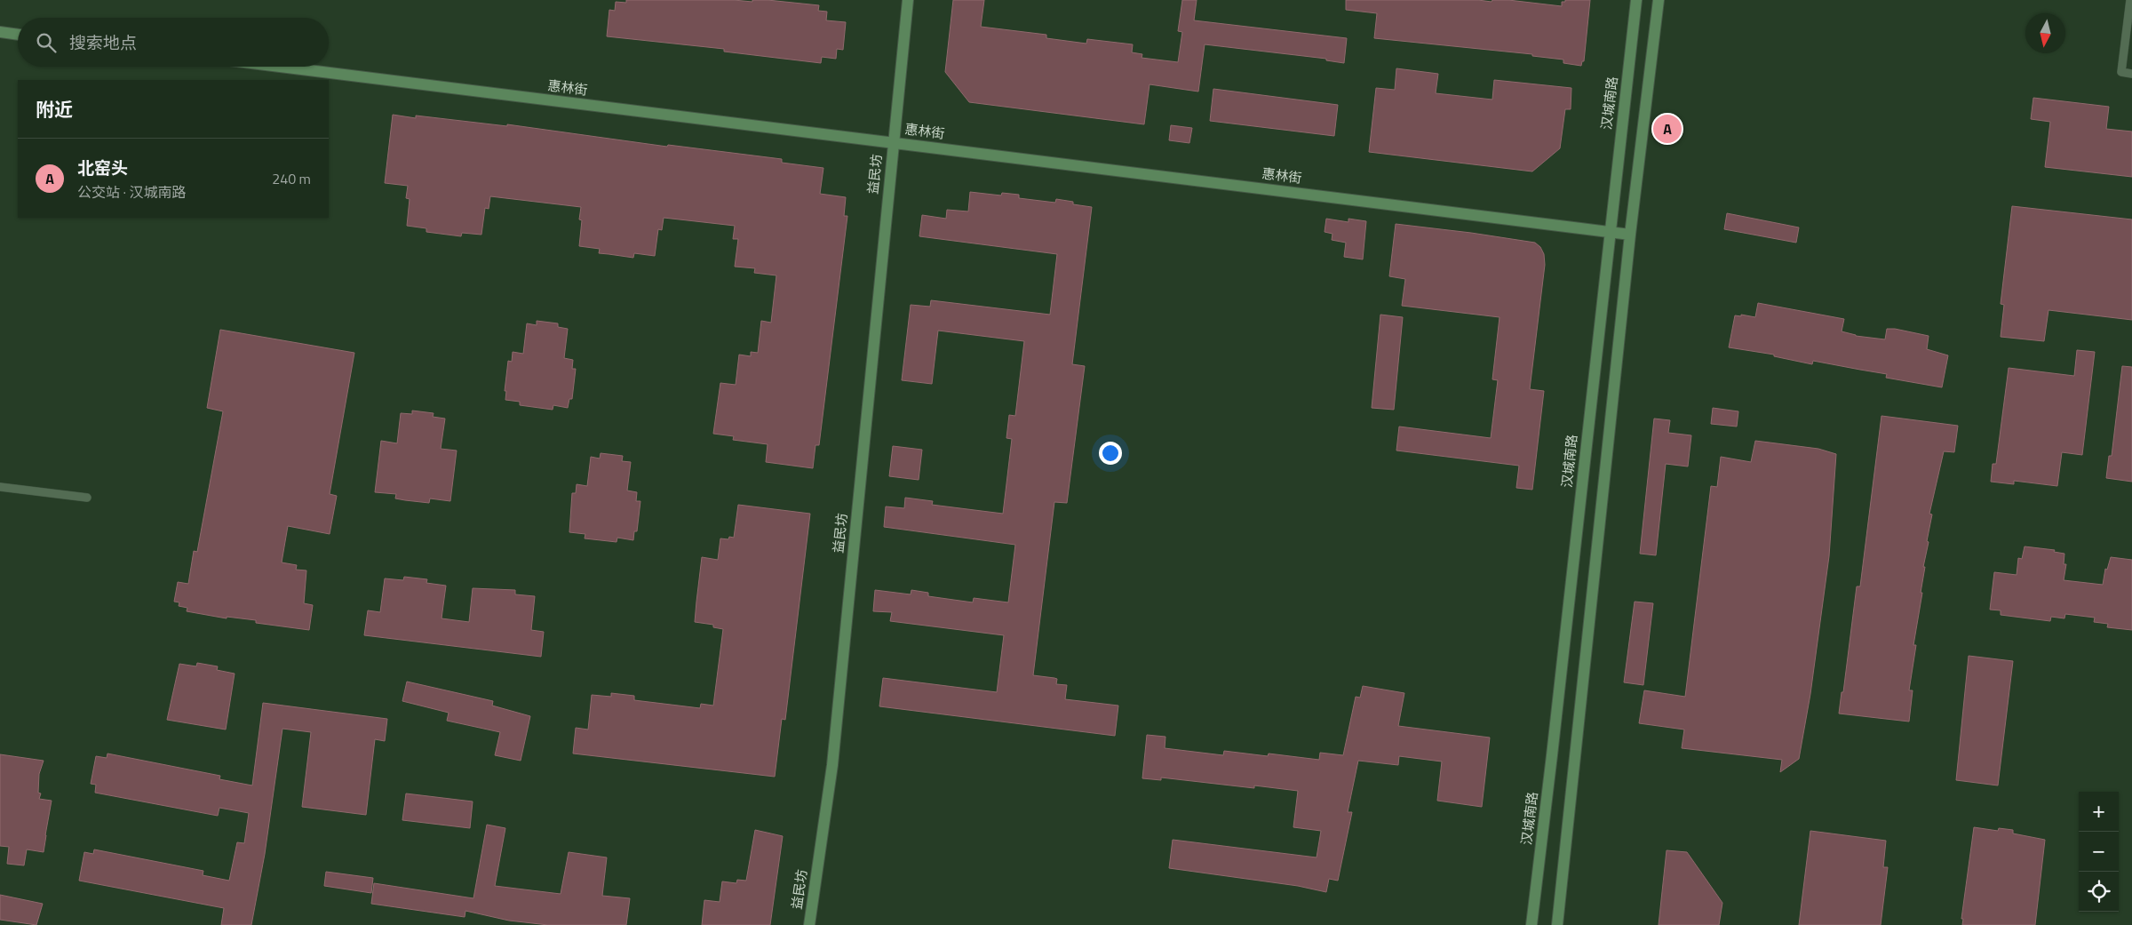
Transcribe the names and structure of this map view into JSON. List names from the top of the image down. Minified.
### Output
{"streets":{"street":["惠林街","汉城南路","益民坊"]},"crossings":[["惠林街","汉城南路"],["惠林街","益民坊"]],"north":"bottom","page":{"search":"搜索地点","heading":"附近","pins":"A","list":[{"mark":"A","name":"北窑头","note":"公交站 · 汉城南路","value":"240 m"}],"map_buttons":["+","−"]}}
